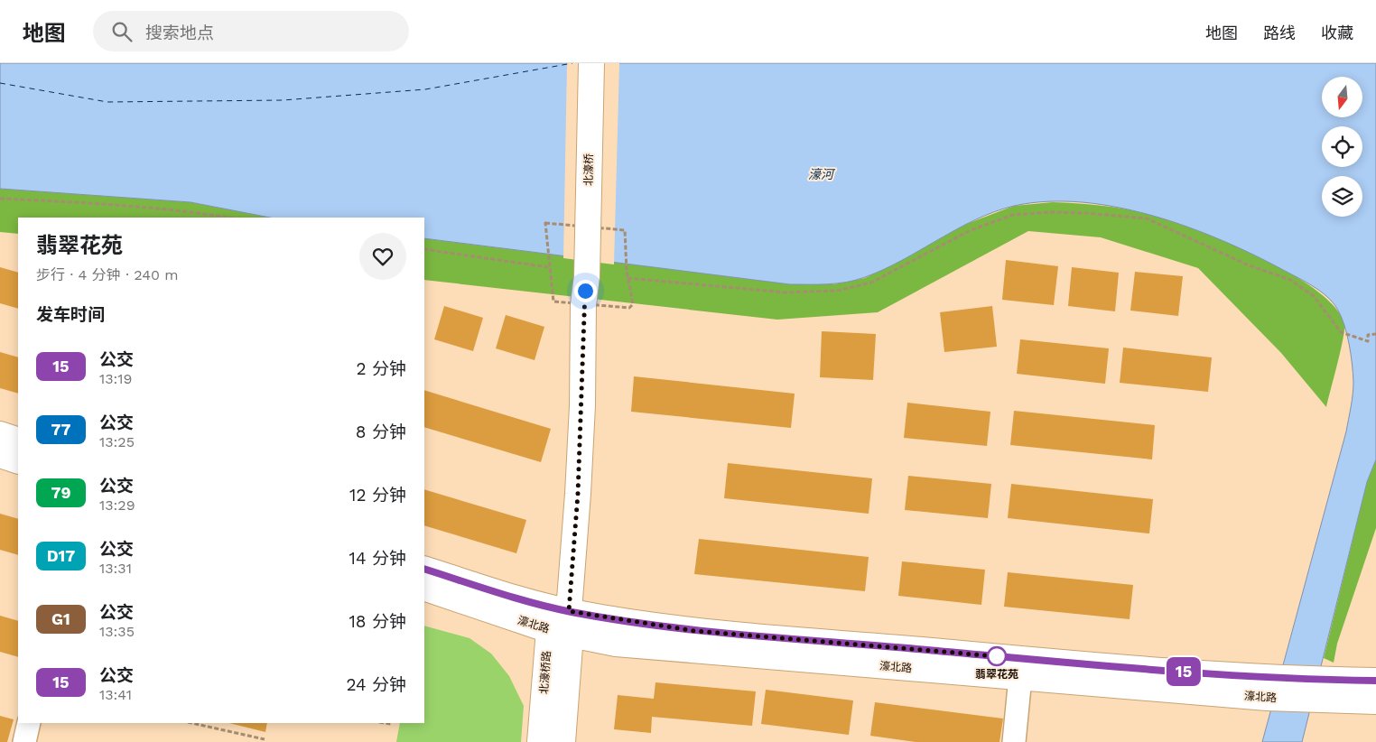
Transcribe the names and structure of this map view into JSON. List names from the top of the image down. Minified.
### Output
{"streets":{"street":["北濠桥","濠北路","北濠桥路"]},"crossings":[["北濠桥","北濠桥路"],["濠北路","北濠桥路"]],"water":["濠河"],"places":["翡翠花苑"],"lines":["bus line 15"],"north":"bottom","page":{"header":"地图","search":"搜索地点","nav":["地图","路线","收藏"],"on_map":"15","heading":[["翡翠花苑","步行 · 4 分钟 · 240 m"],"发车时间"],"list":[{"mark":"15","name":"公交","note":"13:19","value":"2 分钟"},{"mark":"77","name":"公交","note":"13:25","value":"8 分钟"},{"mark":"79","name":"公交","note":"13:29","value":"12 分钟"},{"mark":"D17","name":"公交","note":"13:31","value":"14 分钟"},{"mark":"G1","name":"公交","note":"13:35","value":"18 分钟"},{"mark":"15","name":"公交","note":"13:41","value":"24 分钟"}]}}
